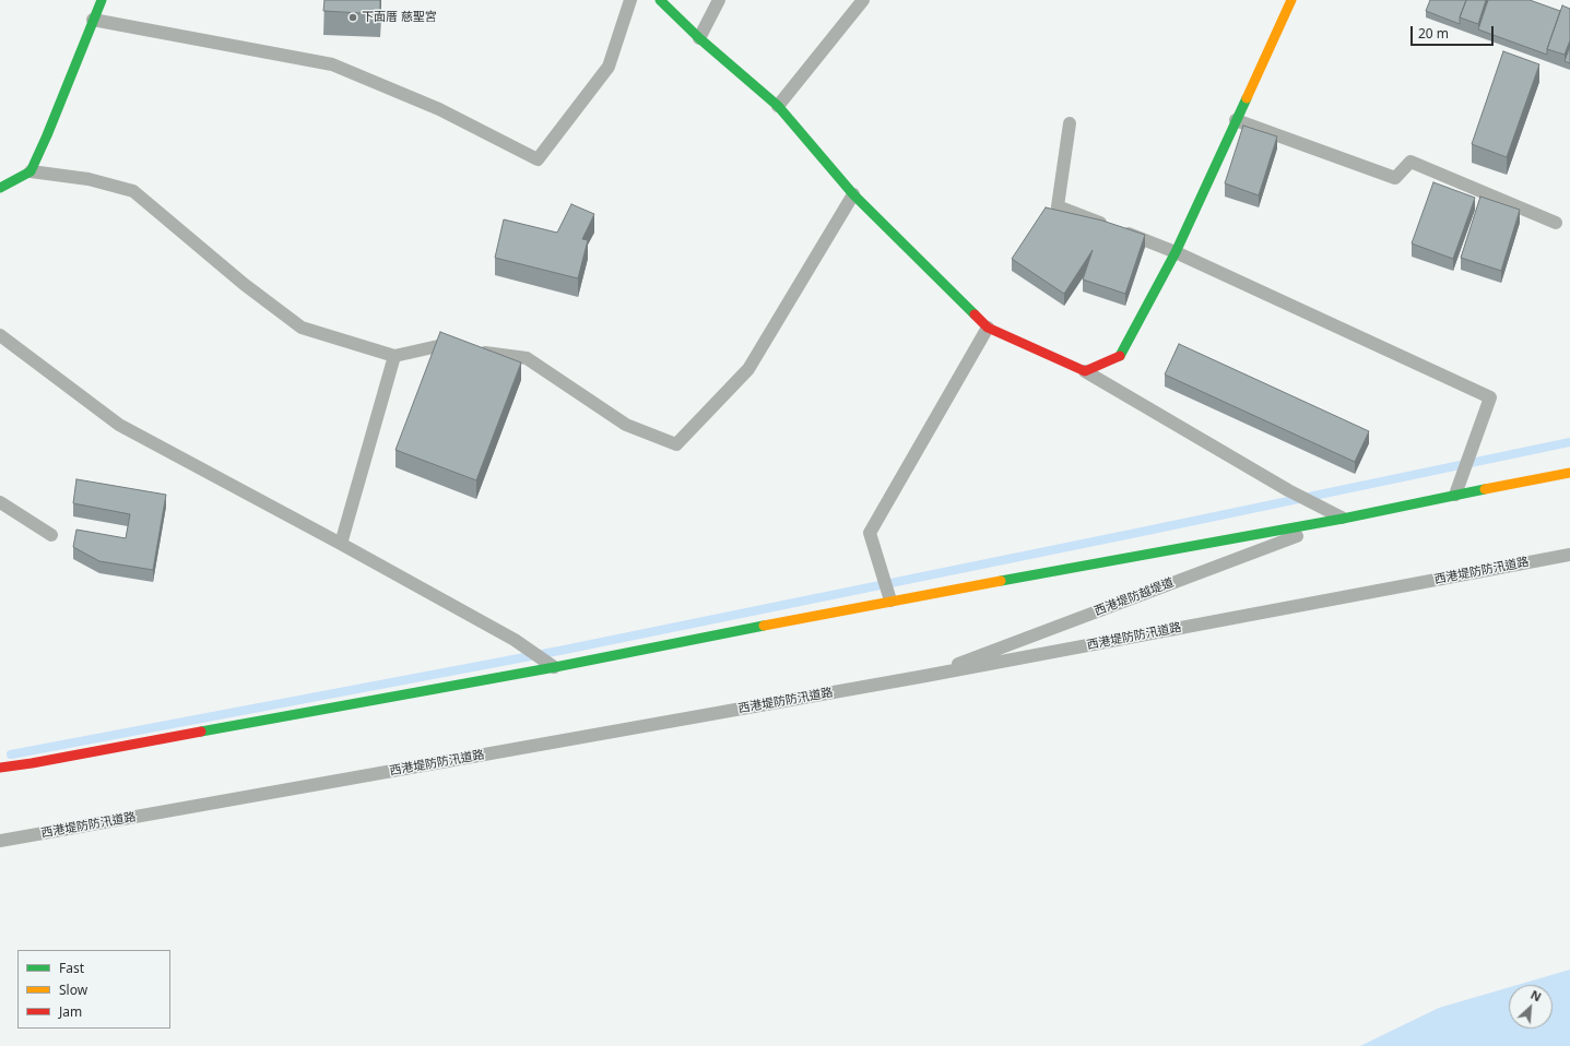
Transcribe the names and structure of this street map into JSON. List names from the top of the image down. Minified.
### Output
{"streets":{"lane":["西港堤防防汛道路","西港堤防越堤道"]},"crossings":[["西港堤防防汛道路","西港堤防越堤道"]],"places":["下面厝 慈聖宮"],"legend":["Fast","Slow","Jam"],"scale_bar":"20 m","north":"top right"}
